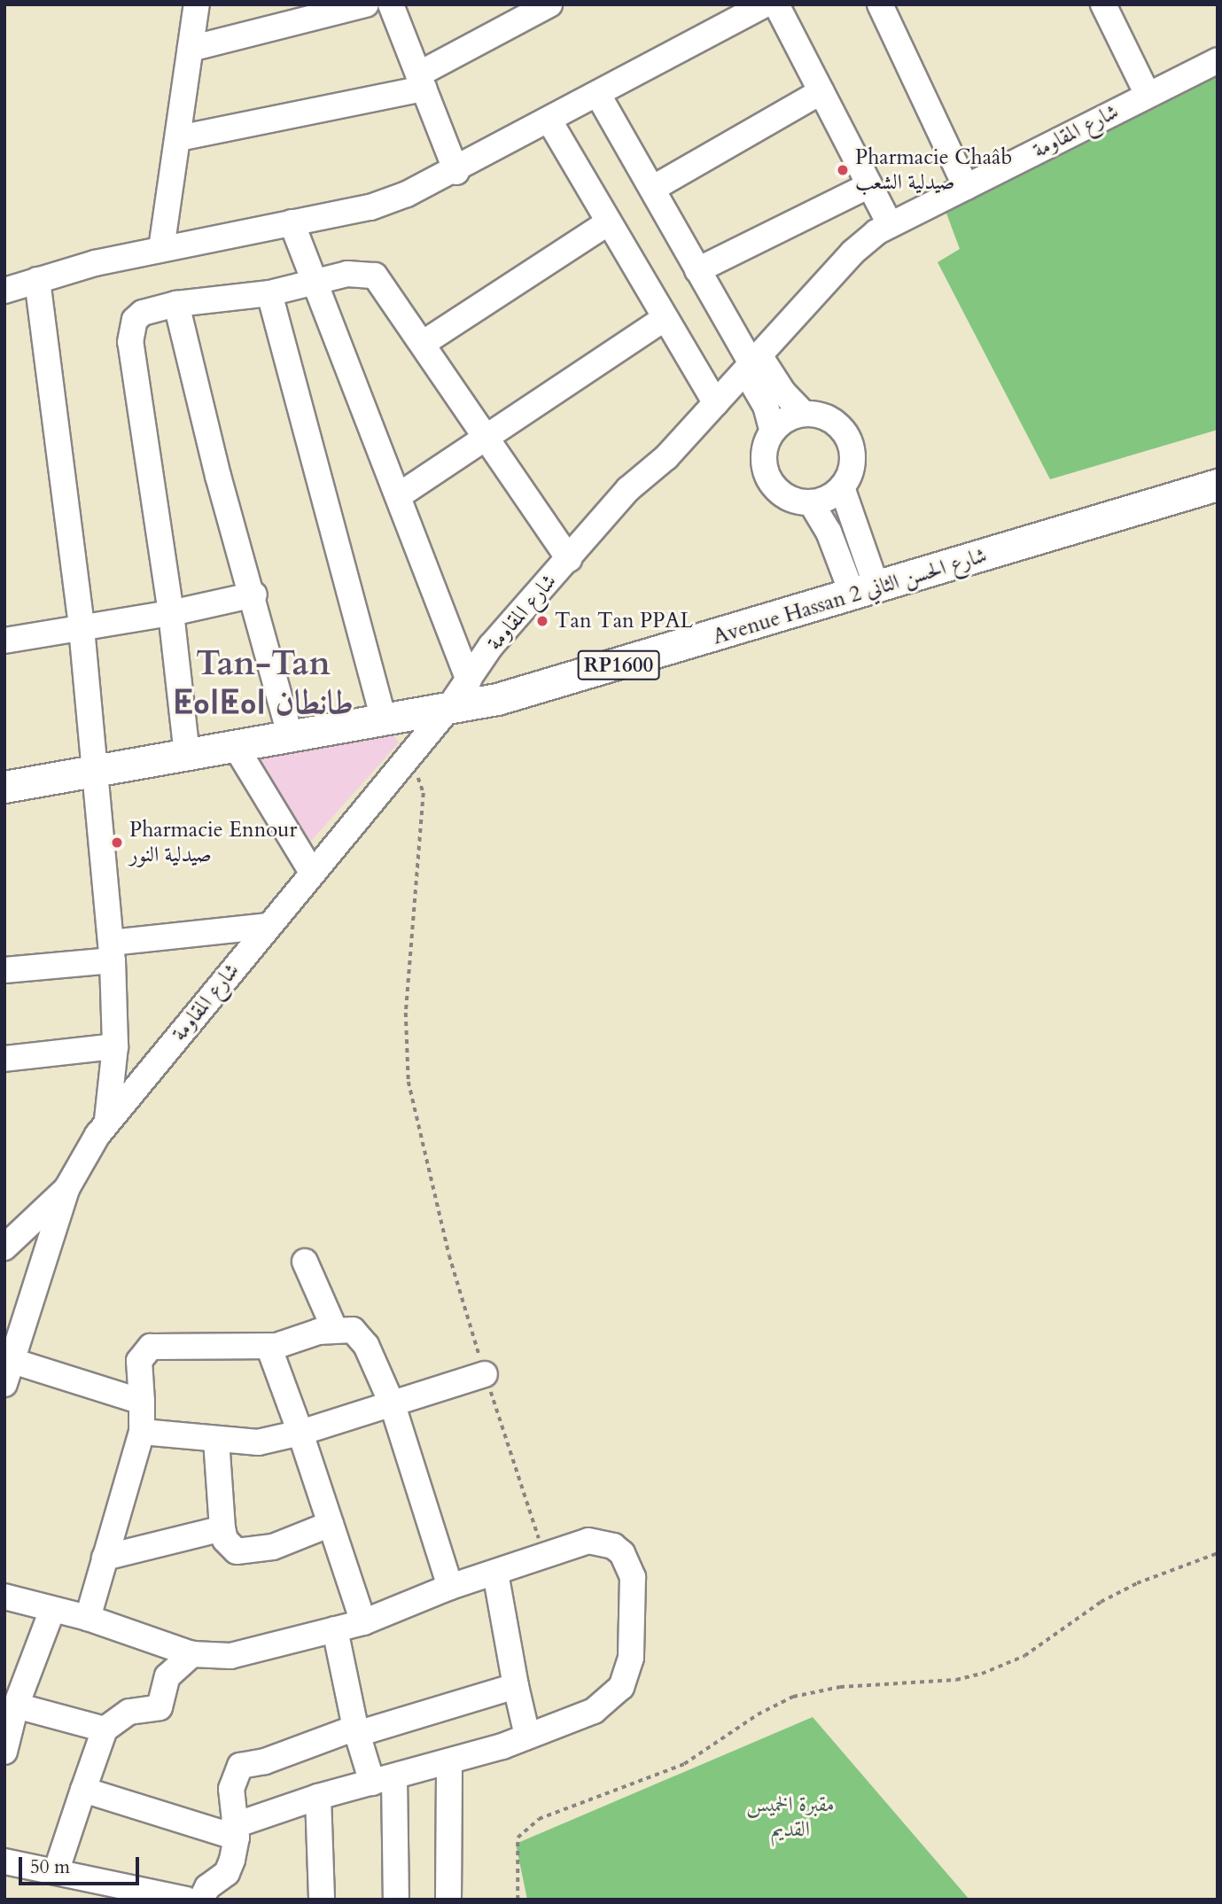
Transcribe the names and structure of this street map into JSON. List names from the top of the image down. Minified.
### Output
{"streets":{"main road":["Avenue Hassan 2 شارع الحسن الثاني","RP1600"],"street":["شارع المقاومة"]},"crossings":[["شارع المقاومة","Avenue Hassan 2 شارع الحسن الثاني"]],"districts":["Tan-Tan ⵟⴰⵏⵟⴰⵏ طانطان"],"parks":["مقبرة الخميس القديم"],"places":["Pharmacie Chaâb صيدلية الشعب","Tan Tan PPAL","Pharmacie Ennour صيدلية النور"],"scale_bar":"50 m"}
